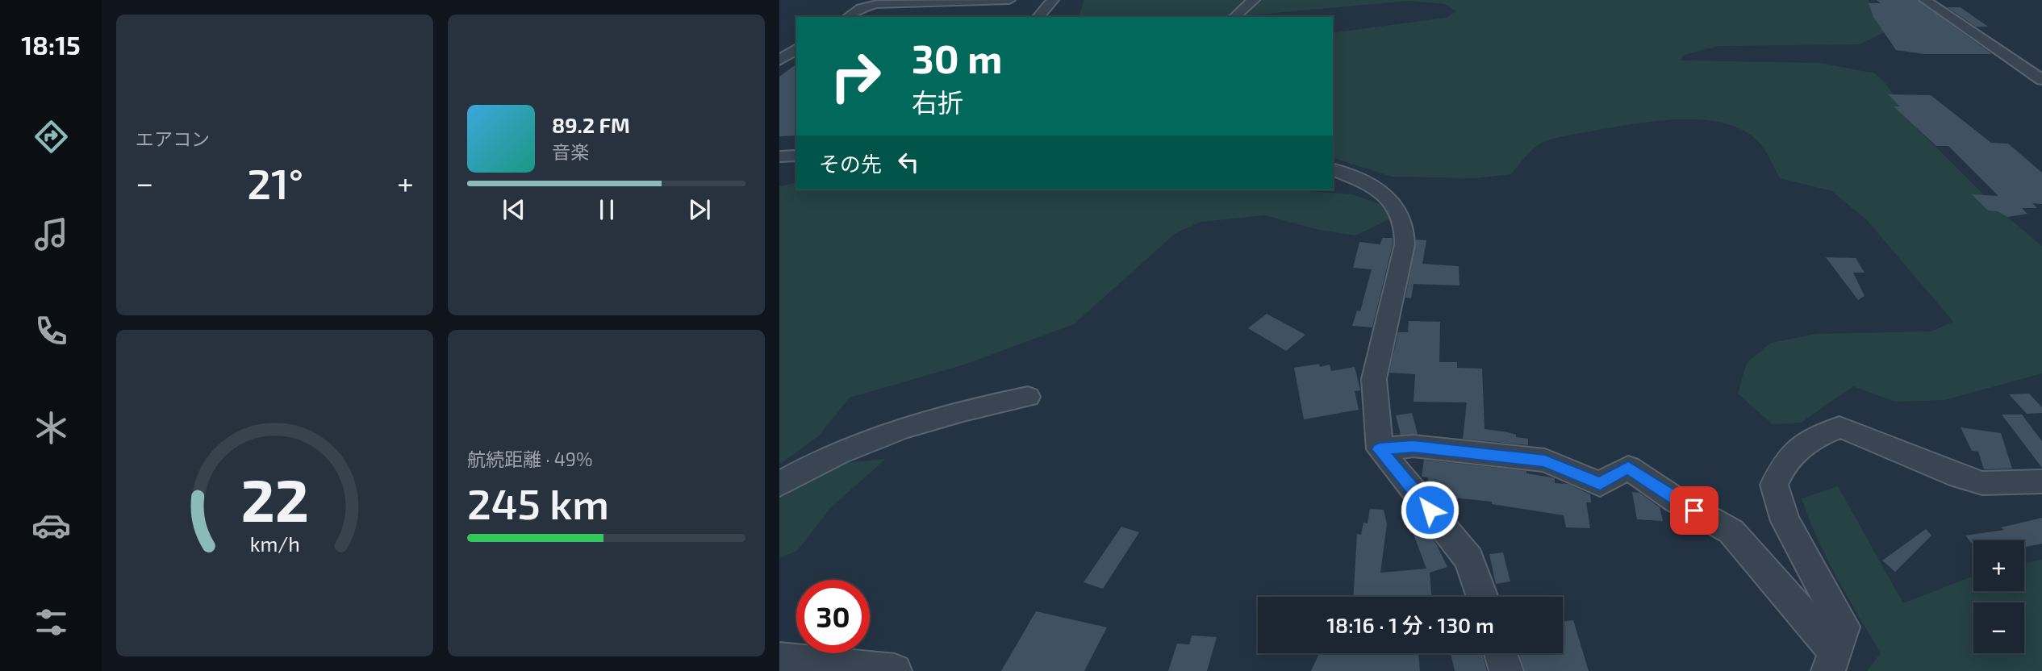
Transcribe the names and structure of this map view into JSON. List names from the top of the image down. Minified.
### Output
{"page":{"tabs":"18:15","tile":["エアコン",["航続距離 · 49%","245 km"]],"turn":["30 m","右折"],"song":["89.2 FM","音楽"],"then":"その先","heat":["−","21°","+"],"map_buttons":["+","−"],"limit":"30","trip":"18:16 · 1 分 · 130 m","gauge":["22","km/h"]}}
